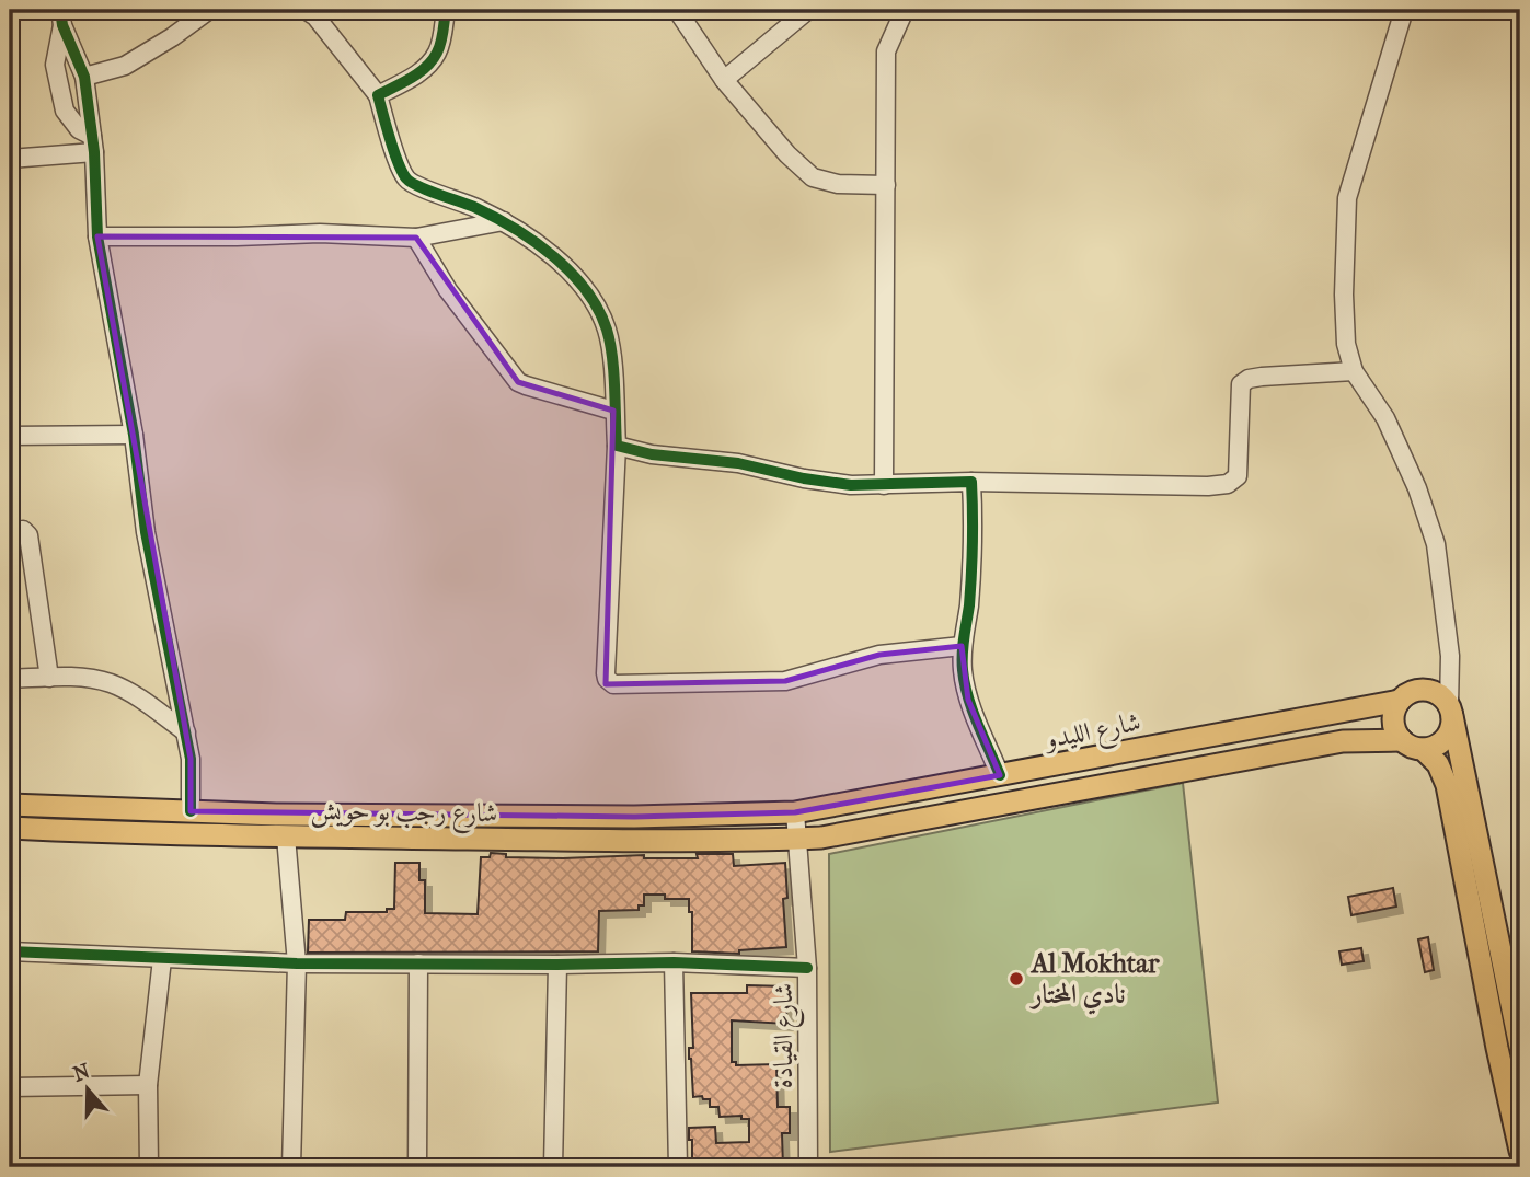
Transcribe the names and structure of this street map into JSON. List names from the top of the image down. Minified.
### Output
{"streets":{"main road":["شارع الليدو","شارع رجب بو حويش"],"street":["شارع القيادة"]},"crossings":[["شارع الليدو","شارع رجب بو حويش"],["شارع الليدو","شارع القيادة"],["شارع رجب بو حويش","شارع القيادة"]],"places":["Al Mokhtar نادي المختار"],"north":"top"}
